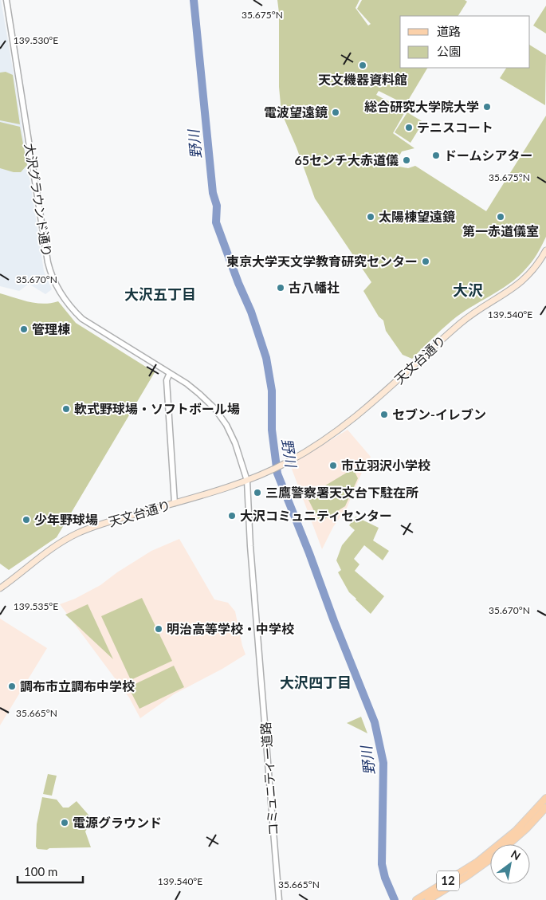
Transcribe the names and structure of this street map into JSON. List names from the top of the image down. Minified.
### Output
{"streets":{"main road":["天文台通り","12"],"street":["大沢グラウンド通り","コミュニティー道路"]},"crossings":[["大沢グラウンド通り","天文台通り"],["大沢グラウンド通り","コミュニティー道路"],["天文台通り","コミュニティー道路"]],"districts":["大沢","大沢五丁目","大沢四丁目"],"water":["野川"],"places":["天文機器資料館","総合研究大学院大学","電波望遠鏡","テニスコート","ドームシアター","65センチ大赤道儀","太陽棟望遠鏡","第一赤道儀室","東京大学天文学教育研究センター","古八幡社","管理棟","軟式野球場・ソフトボール場","セブン-イレブン","市立羽沢小学校","三鷹警察署天文台下駐在所","大沢コミュニティセンター","少年野球場","明治高等学校・中学校","調布市立調布中学校","電源グラウンド"],"legend":["道路","公園"],"scale_bar":"100 m","north":"top right","coordinates":["35.675°N","139.530°E","35.670°N","139.540°E","139.535°E","35.665°N"]}
